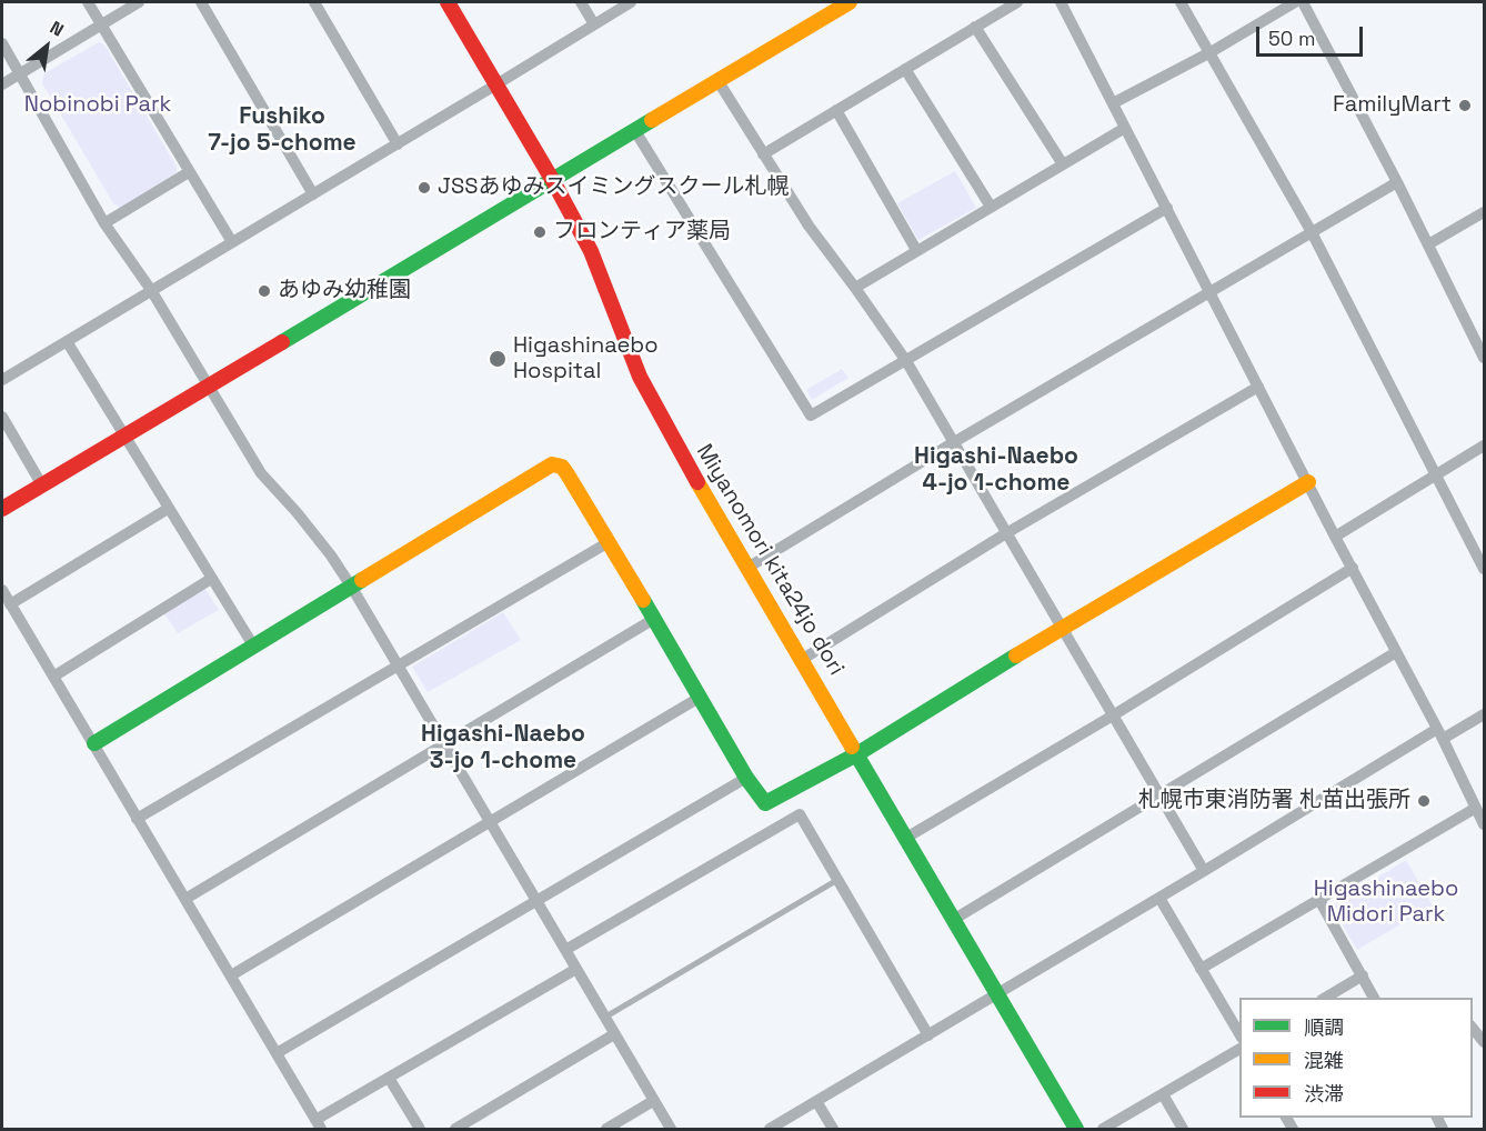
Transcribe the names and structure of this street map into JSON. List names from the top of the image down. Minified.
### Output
{"streets":{"street":["Miyanomori kita24jo dori"]},"districts":["Fushiko 7-jo 5-chome","Higashi-Naebo 4-jo 1-chome","Higashi-Naebo 3-jo 1-chome"],"parks":["Nobinobi Park","Higashinaebo Midori Park"],"places":["FamilyMart","JSSあゆみスイミングスクール札幌","フロンティア薬局","あゆみ幼稚園","Higashinaebo Hospital","札幌市東消防署 札苗出張所"],"legend":["順調","混雑","渋滞"],"scale_bar":"50 m","north":"top right"}
